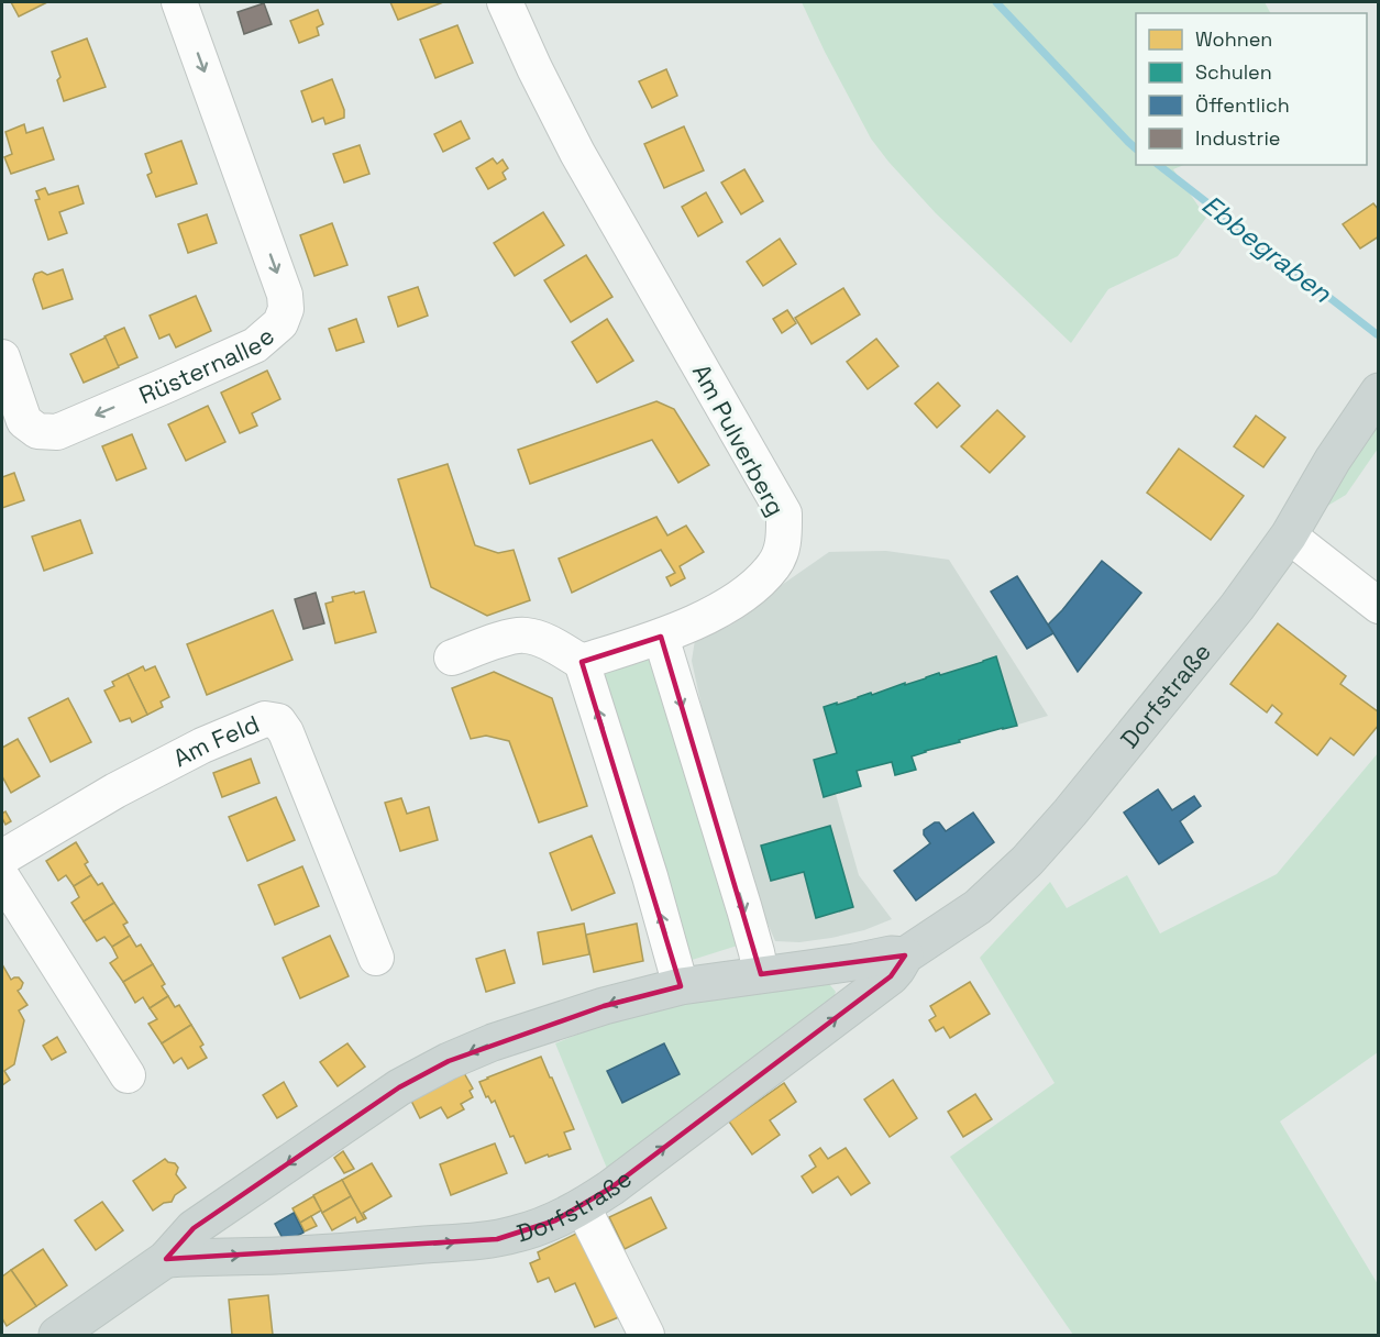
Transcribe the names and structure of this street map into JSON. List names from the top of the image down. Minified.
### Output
{"streets":{"main road":["Dorfstraße"],"street":["Rüsternallee","Am Pulverberg","Am Feld"]},"water":["Ebbegraben"],"legend":["Wohnen","Schulen","Öffentlich","Industrie"]}
